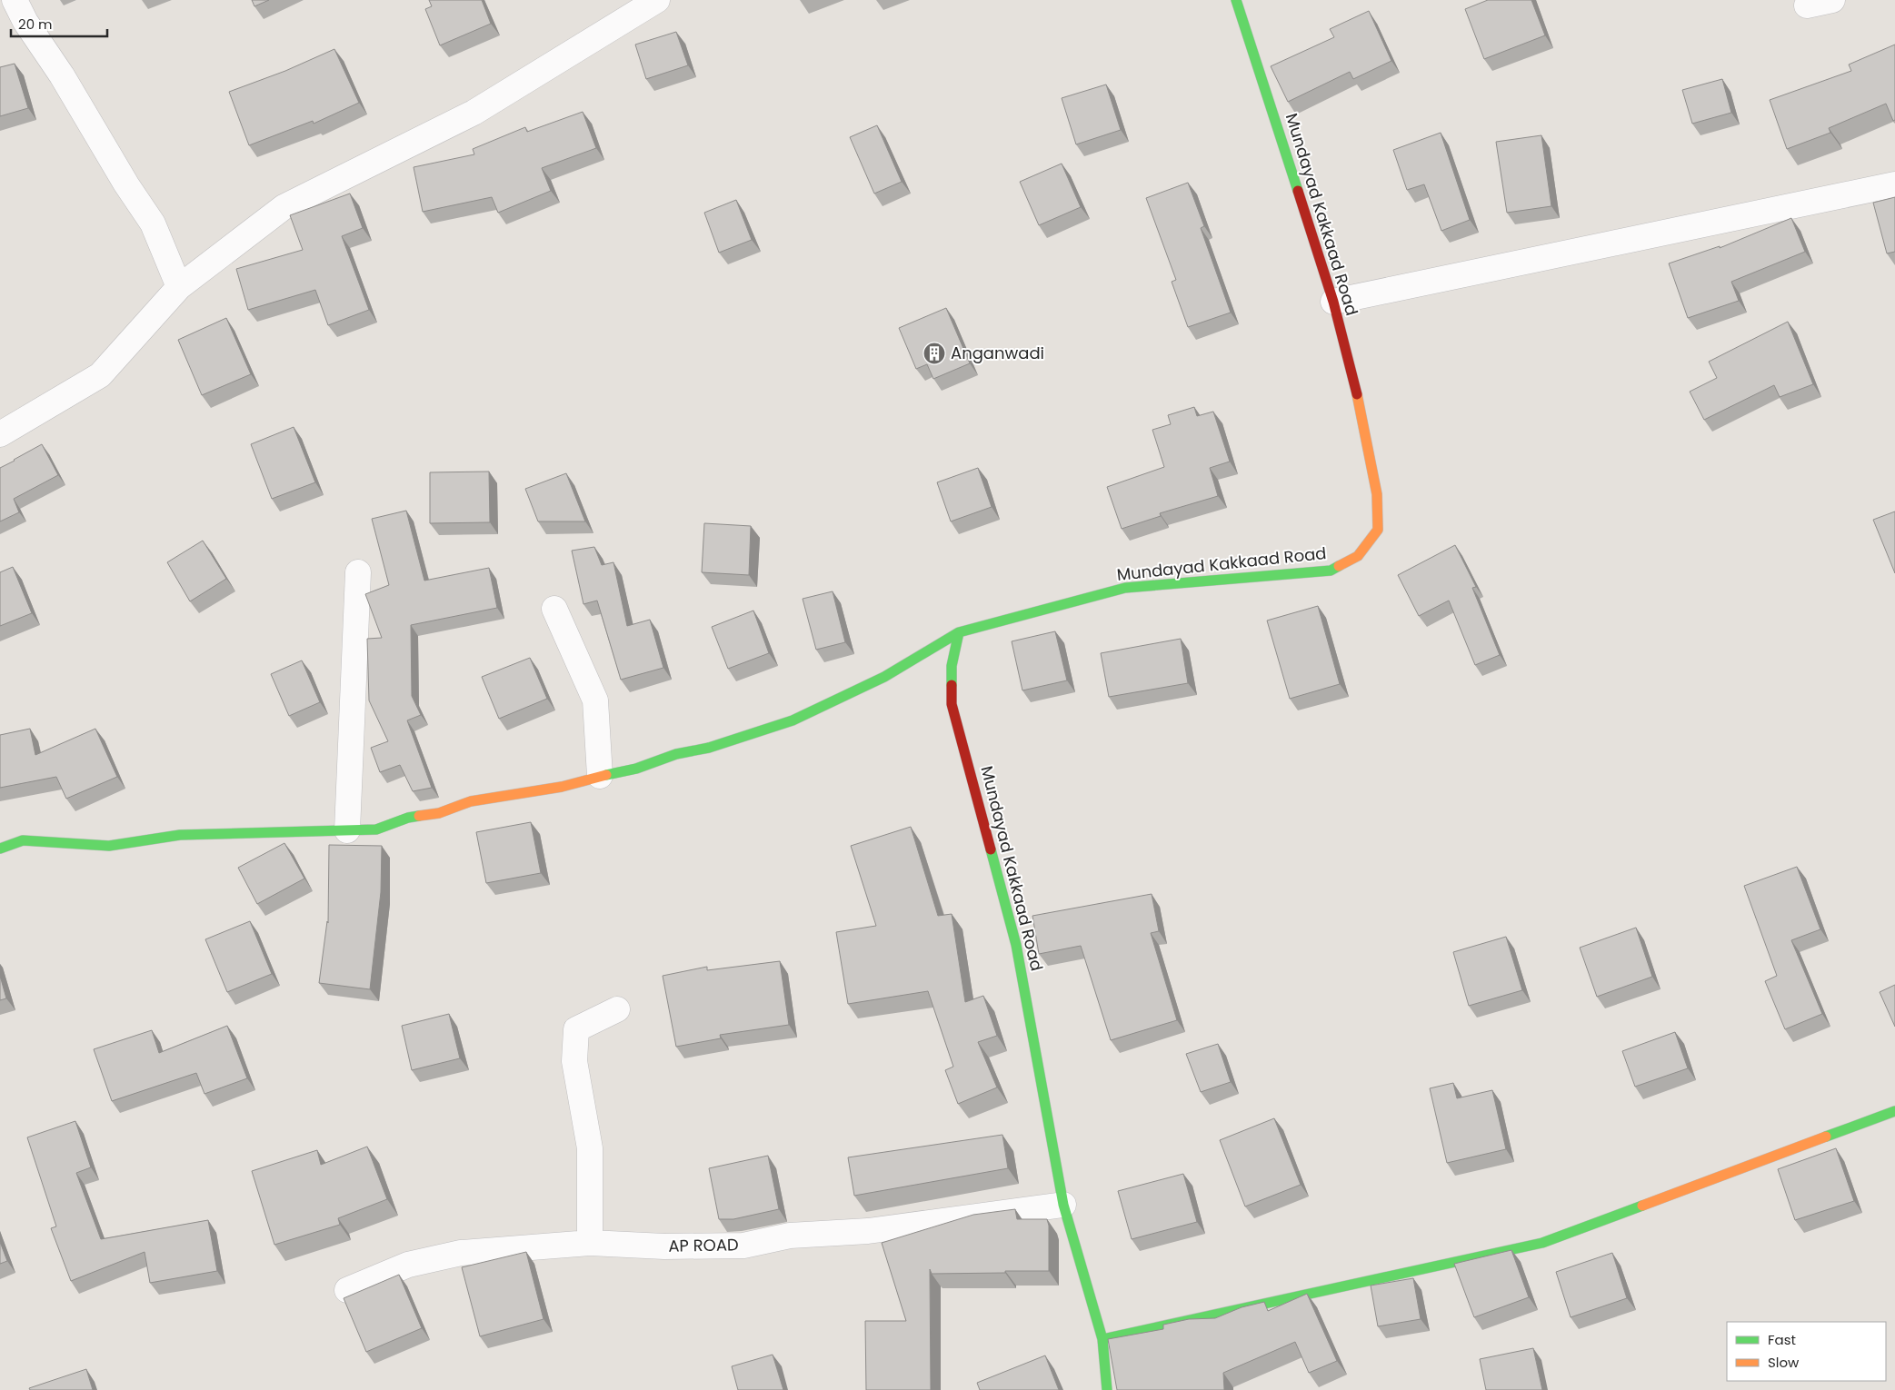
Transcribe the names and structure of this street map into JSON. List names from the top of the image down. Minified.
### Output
{"streets":{"street":["Mundayad Kakkaad Road","AP ROAD"]},"crossings":[["Mundayad Kakkaad Road","AP ROAD"]],"places":{"building":["Anganwadi"]},"legend":["Fast","Slow"],"scale_bar":"20 m"}
